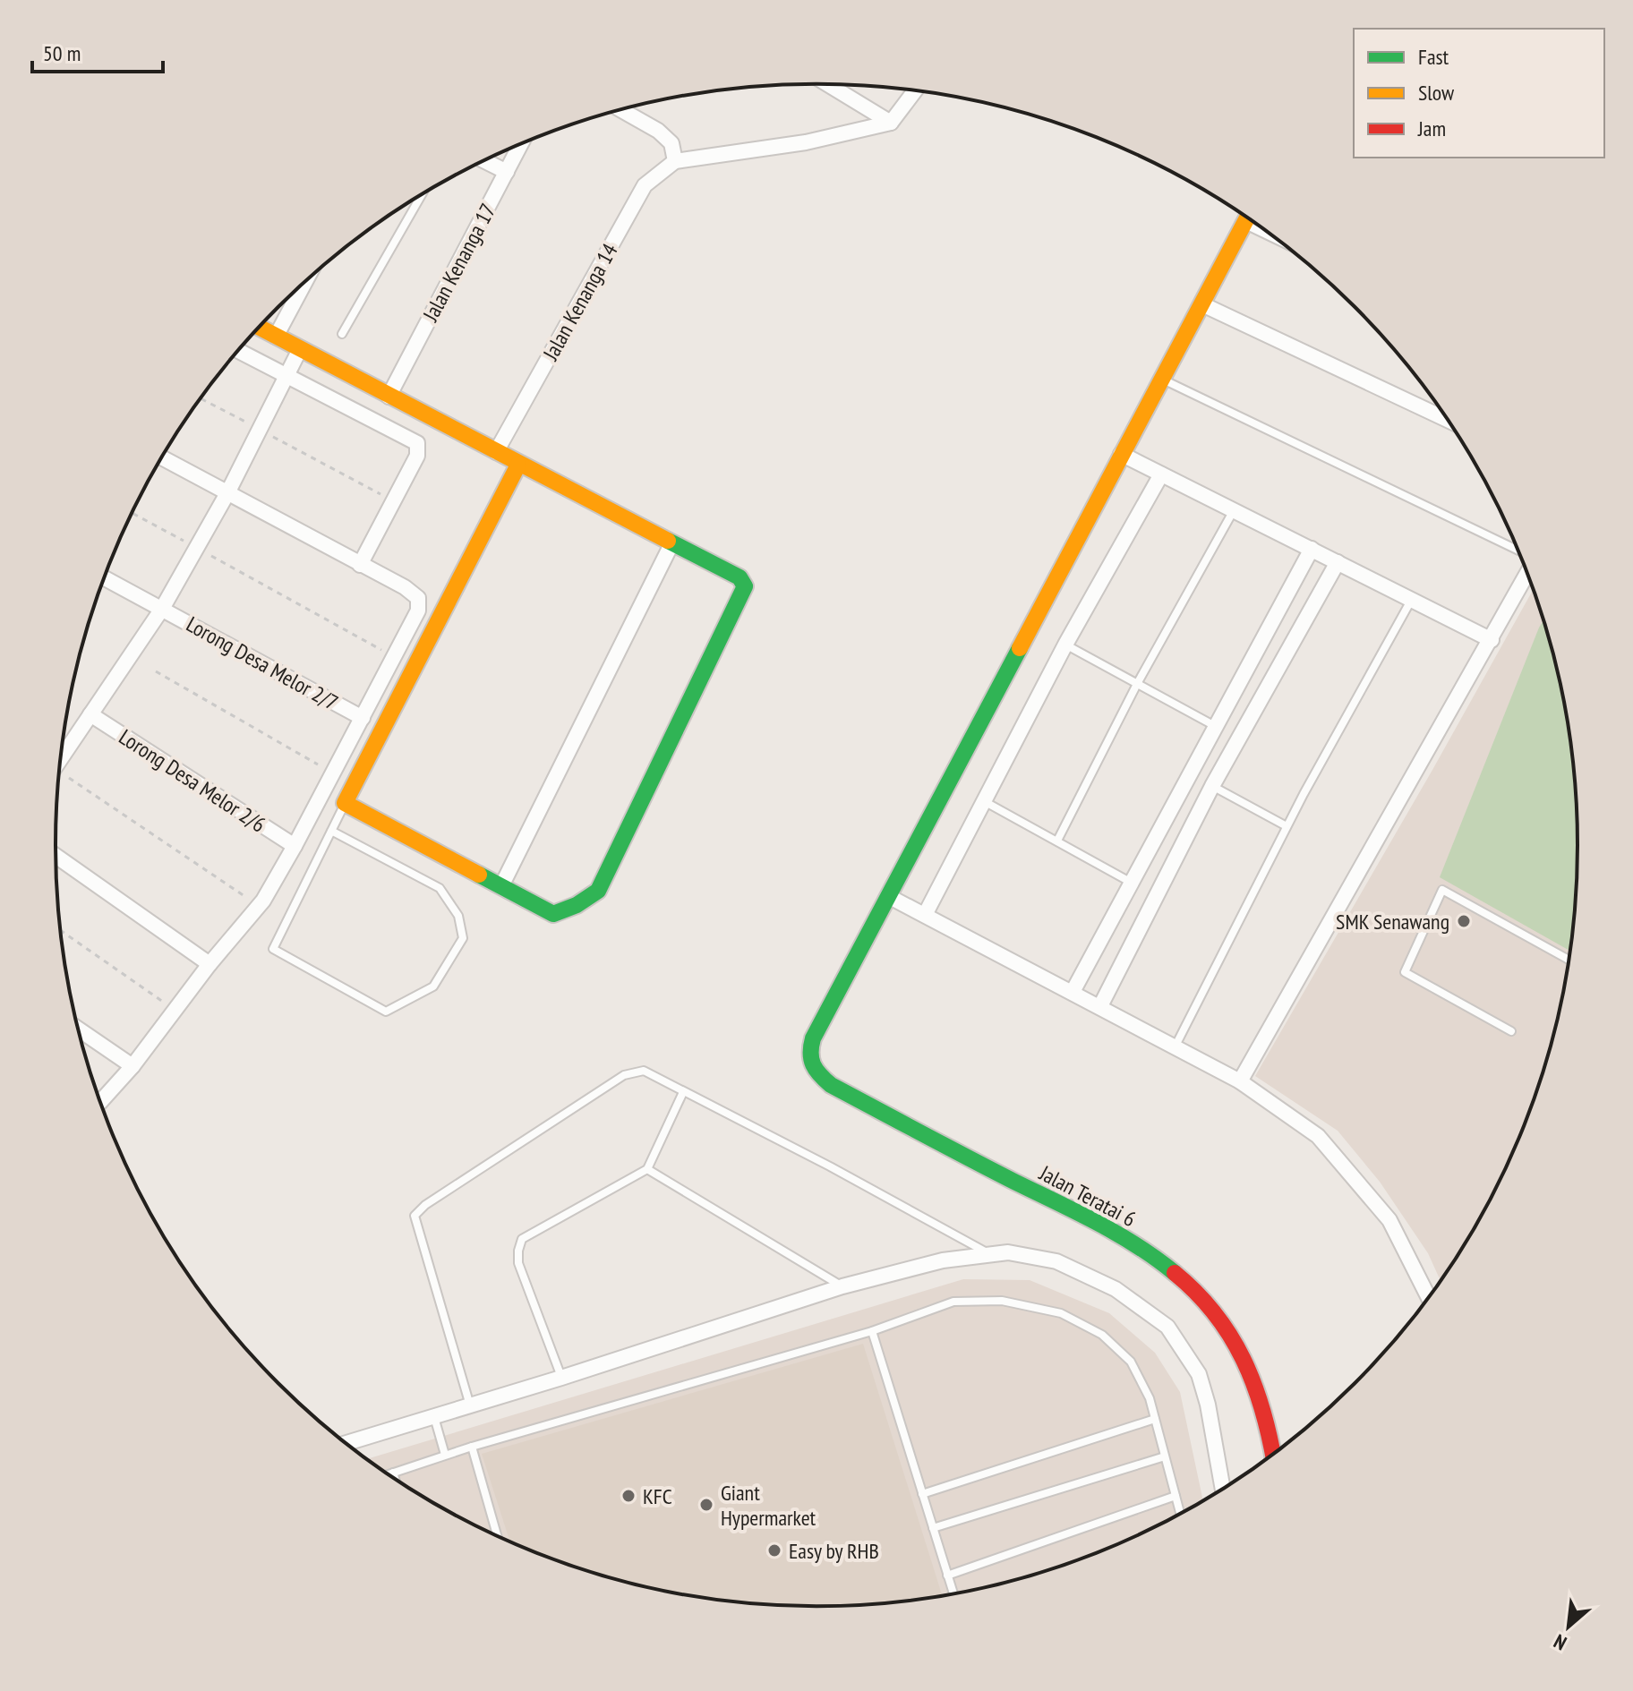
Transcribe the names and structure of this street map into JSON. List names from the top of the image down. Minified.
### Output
{"streets":{"street":["Jalan Kenanga 17","Jalan Kenanga 14","Lorong Desa Melor 2/7","Lorong Desa Melor 2/6","Jalan Teratai 6"]},"places":["SMK Senawang","KFC","Giant Hypermarket","Easy by RHB"],"legend":["Fast","Slow","Jam"],"scale_bar":"50 m","north":"bottom left"}
